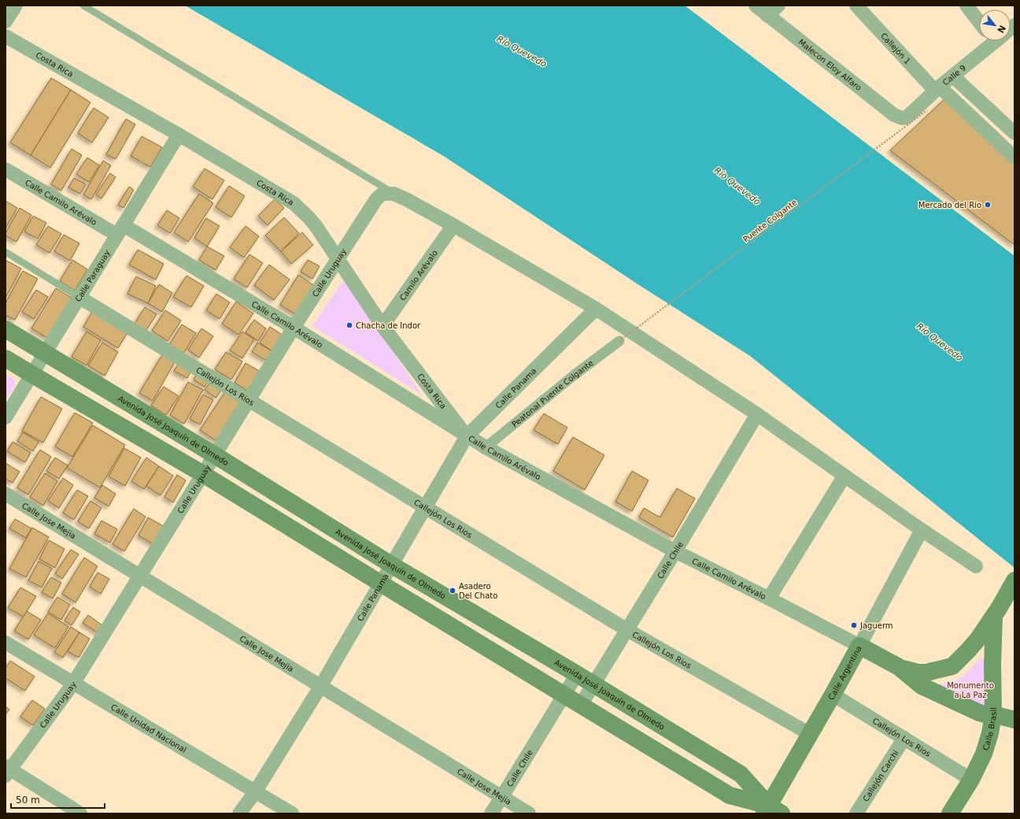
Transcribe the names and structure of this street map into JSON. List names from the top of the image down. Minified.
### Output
{"streets":{"main road":["Calle Camilo Arévalo","Avenida José Joaquín de Olmedo","Calle Argentina","Calle Brasil"],"street":["Callejón 1","Costa Rica","Malecon Eloy Alfaro","Calle 9","Calle Uruguay","Calle Paraguay","Camilo Arévalo","Callejón Los Rios","Calle Panama","Peatonal Puente Colgante","Calle Jose Mejia","Calle Chile","Calle Unidad Nacional","Callejón Carchi"],"path":["Puente Colgante"]},"crossings":[["Callejón 1","Calle 9"],["Costa Rica","Calle Camilo Arévalo"],["Costa Rica","Calle Uruguay"],["Costa Rica","Calle Paraguay"],["Costa Rica","Camilo Arévalo"],["Costa Rica","Calle Panama"],["Malecon Eloy Alfaro","Calle 9"],["Calle Camilo Arévalo","Calle Uruguay"],["Calle Camilo Arévalo","Calle Paraguay"],["Calle Camilo Arévalo","Calle Panama"],["Calle Camilo Arévalo","Peatonal Puente Colgante"],["Calle Camilo Arévalo","Calle Chile"],["Calle Camilo Arévalo","Calle Argentina"],["Calle Camilo Arévalo","Calle Brasil"],["Puente Colgante","Peatonal Puente Colgante"],["Calle Uruguay","Callejón Los Rios"],["Calle Uruguay","Avenida José Joaquín de Olmedo"],["Calle Uruguay","Calle Jose Mejia"],["Calle Uruguay","Calle Unidad Nacional"],["Calle Paraguay","Callejón Los Rios"],["Calle Paraguay","Avenida José Joaquín de Olmedo"],["Callejón Los Rios","Calle Panama"],["Callejón Los Rios","Calle Chile"],["Callejón Los Rios","Calle Argentina"],["Callejón Los Rios","Calle Brasil"],["Callejón Los Rios","Callejón Carchi"],["Calle Panama","Avenida José Joaquín de Olmedo"],["Calle Panama","Calle Jose Mejia"],["Calle Panama","Calle Unidad Nacional"],["Avenida José Joaquín de Olmedo","Calle Chile"],["Avenida José Joaquín de Olmedo","Calle Argentina"],["Calle Jose Mejia","Calle Chile"]],"water":["Río Quevedo"],"parks":["Monumento a La Paz"],"places":["Mercado del Río","Chacha de Indor","Asadero Del Chato","Jaguerm"],"scale_bar":"50 m","north":"bottom right"}
